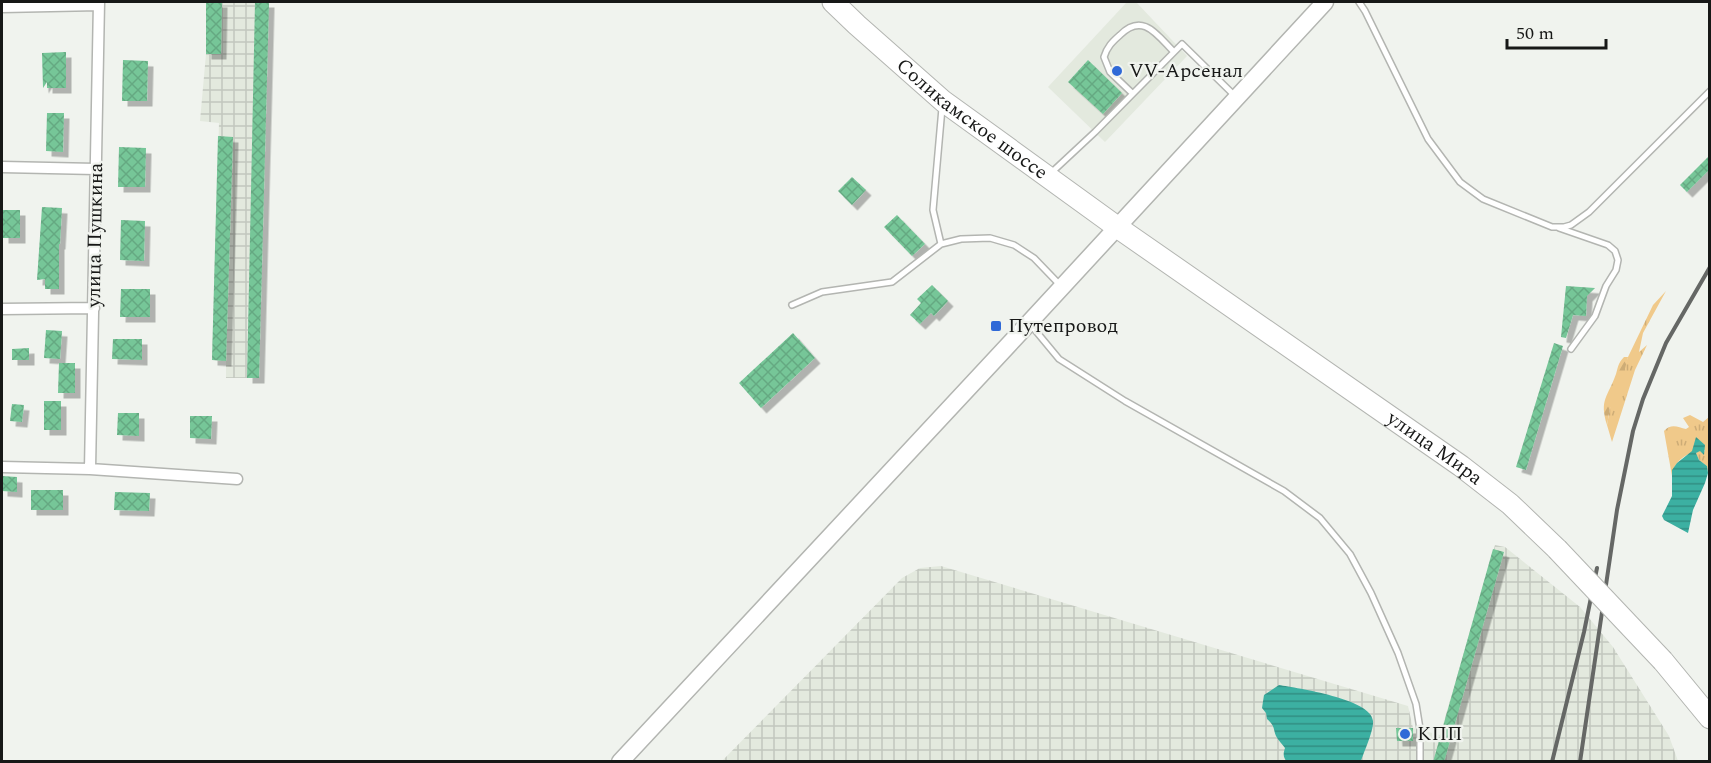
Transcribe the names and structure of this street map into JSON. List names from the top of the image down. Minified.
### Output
{"streets":{"highway":["Соликамское шоссе","улица Мира"],"street":["улица Пушкина"]},"crossings":[["Соликамское шоссе","улица Мира"]],"places":{"other":["VV-Арсенал","КПП"],"transit":["Путепровод"]},"scale_bar":"50 m"}
